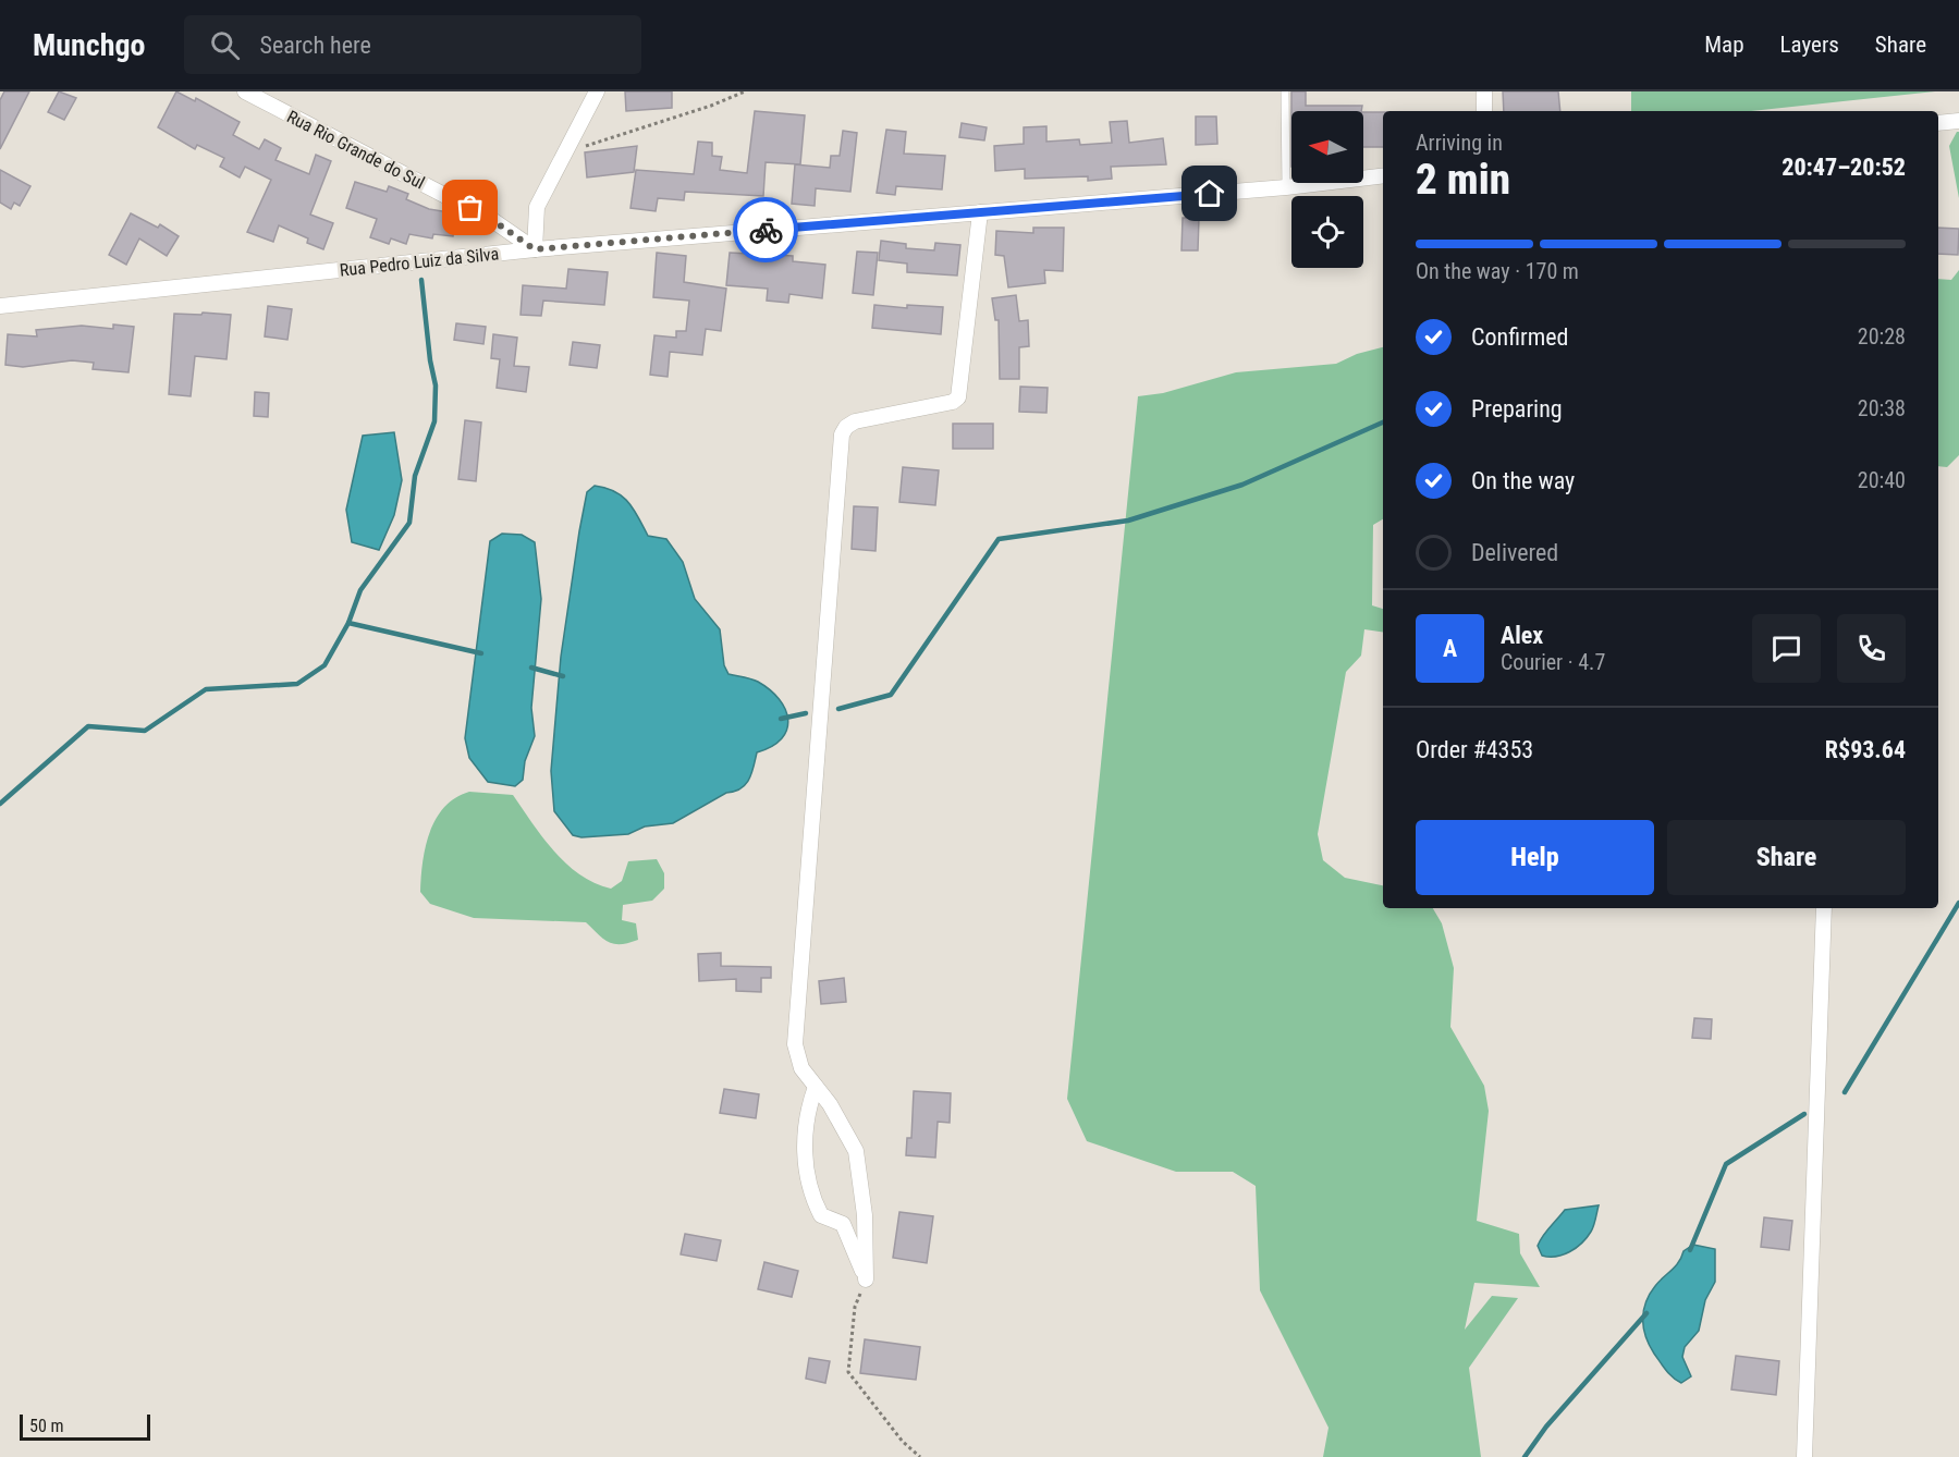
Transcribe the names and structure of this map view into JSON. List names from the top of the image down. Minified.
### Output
{"streets":{"street":["Rua Rio Grande do Sul","Rua Pedro Luiz da Silva"]},"crossings":[["Rua Rio Grande do Sul","Rua Pedro Luiz da Silva"]],"scale_bar":"50 m","north":"left","page":{"header":"Munchgo","search":"Search here","nav":["Map","Layers","Share"],"heading":["2 min","Arriving in","20:47–20:52"],"panel":["Alex","Courier · 4.7","Order #4353","R$93.64"],"bar":"On the way · 170 m","list":[["Confirmed","20:28"],["Preparing","20:38"],["On the way","20:40"],"Delivered"],"round":"A","buttons":["Help","Share"],"scale":"50 m"}}
